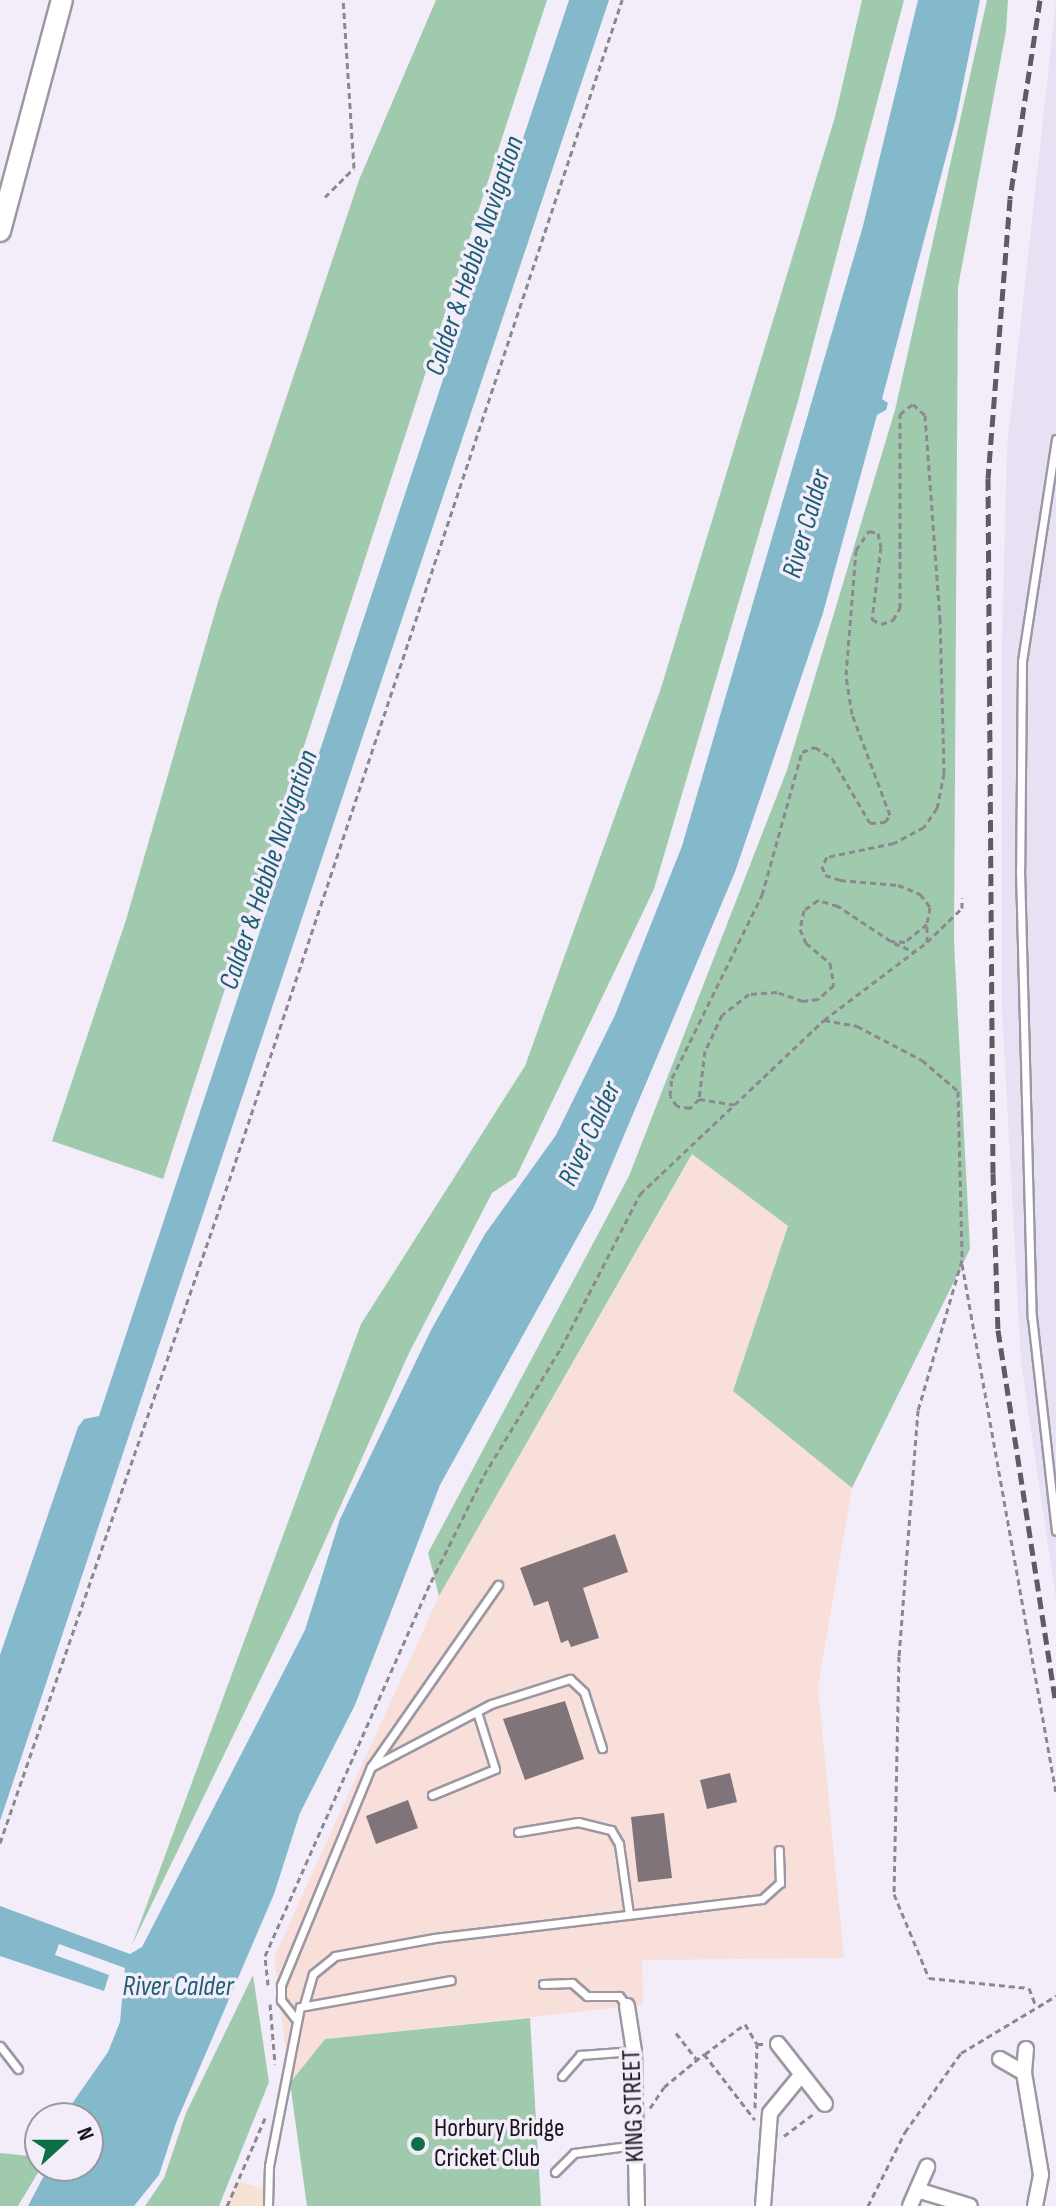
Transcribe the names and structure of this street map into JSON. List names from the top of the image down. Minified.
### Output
{"streets":{"street":["KING STREET"]},"water":["Calder & Hebble Navigation","River Calder"],"places":["Horbury Bridge Cricket Club"],"north":"right"}
